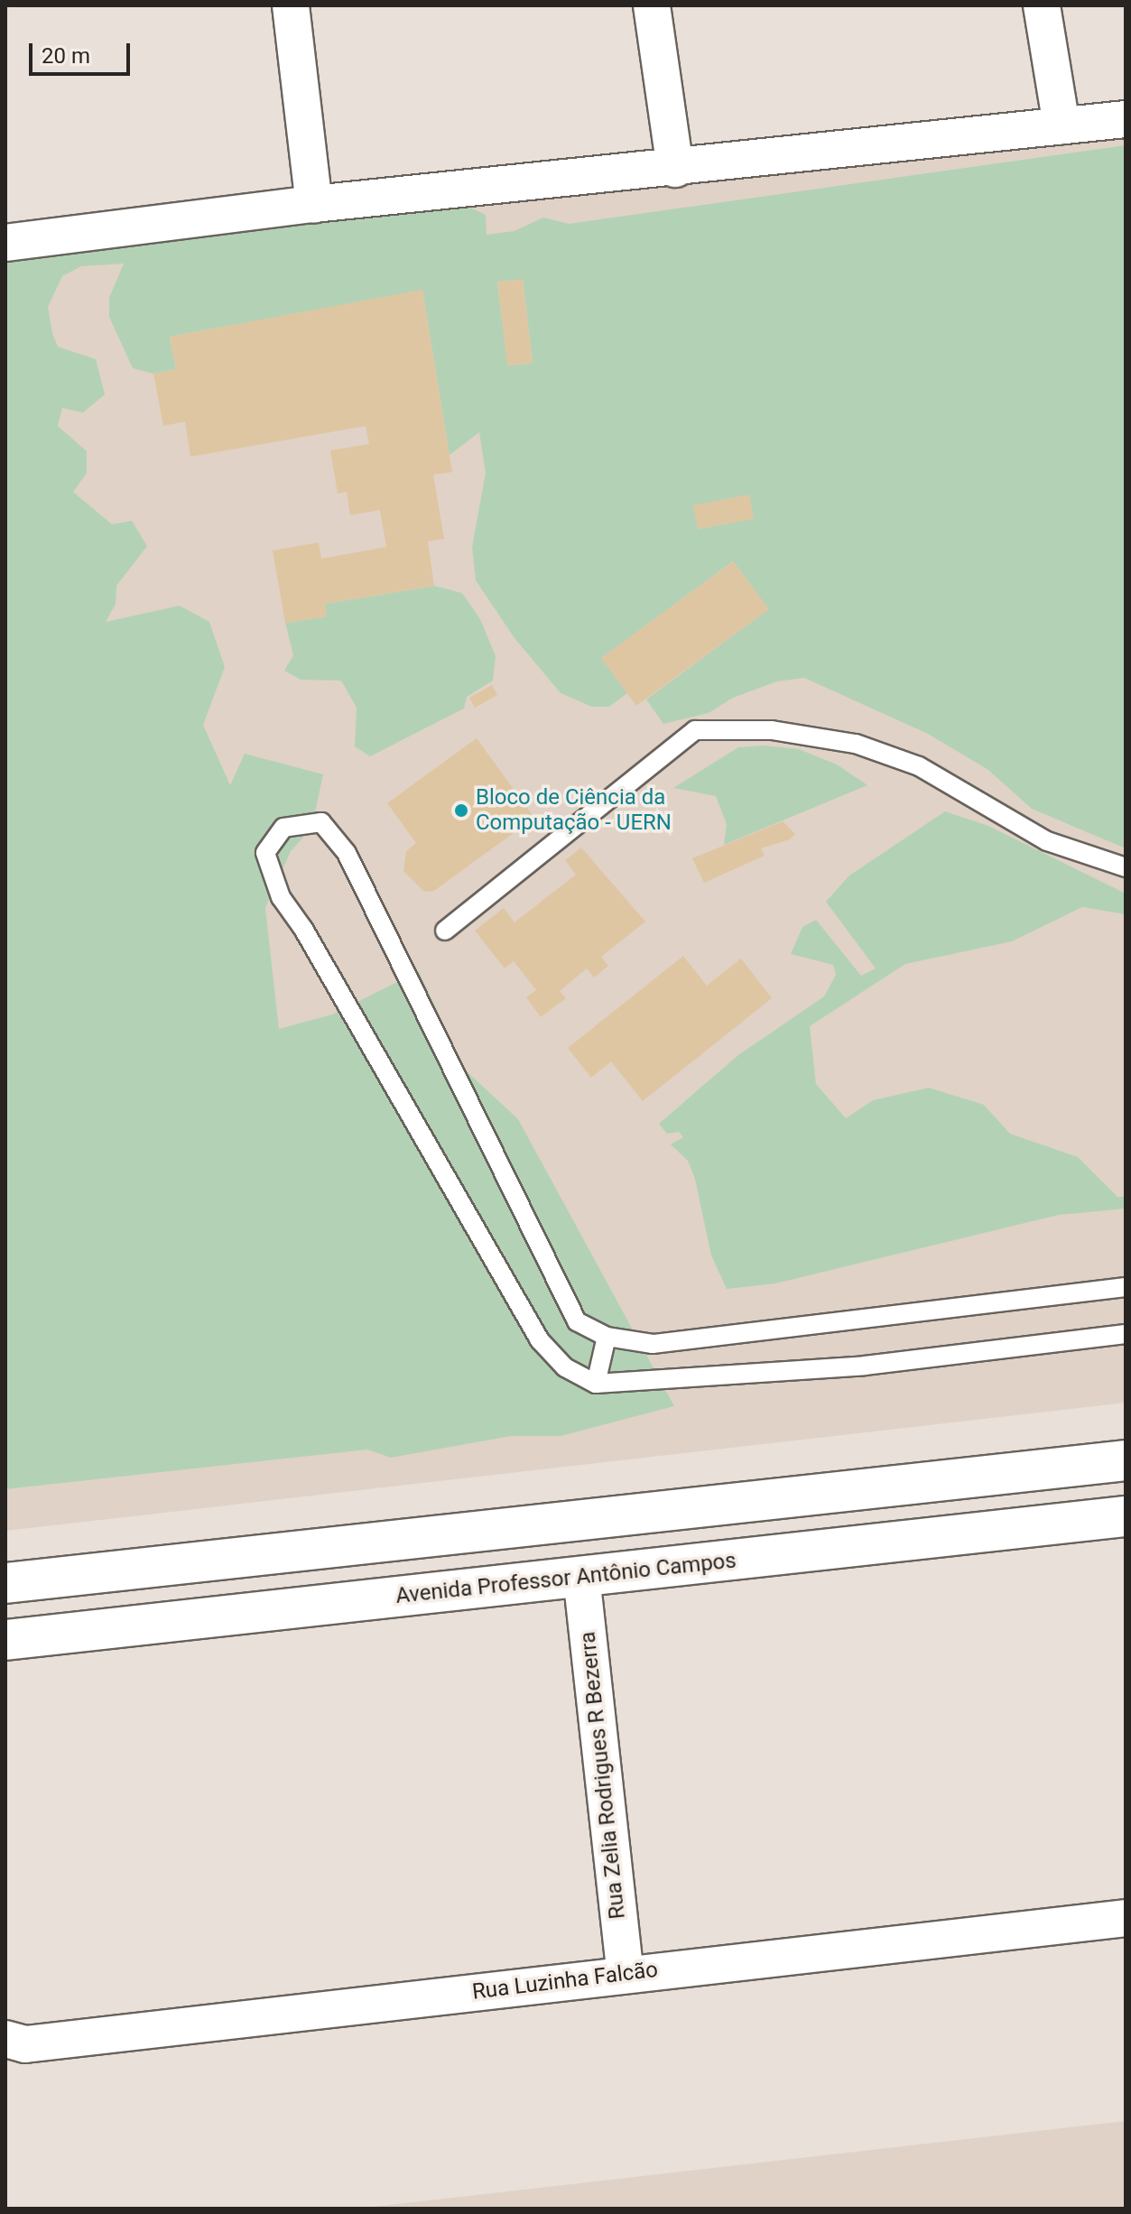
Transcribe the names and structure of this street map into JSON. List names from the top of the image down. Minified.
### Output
{"streets":{"street":["Avenida Professor Antônio Campos","Rua Zelia Rodrigues R Bezerra","Rua Luzinha Falcão"]},"crossings":[["Avenida Professor Antônio Campos","Rua Zelia Rodrigues R Bezerra"],["Rua Zelia Rodrigues R Bezerra","Rua Luzinha Falcão"]],"places":["Bloco de Ciência da Computação - UERN"],"scale_bar":"20 m"}
